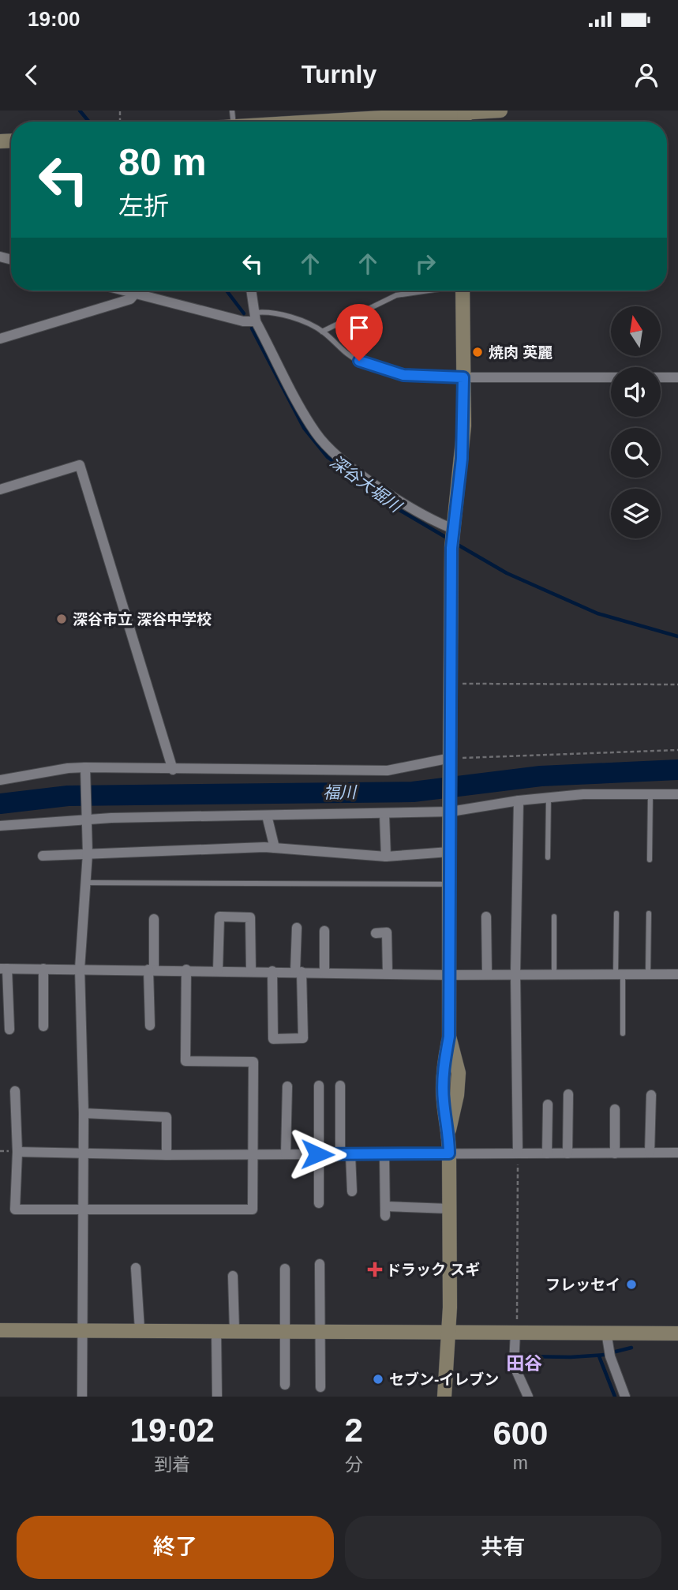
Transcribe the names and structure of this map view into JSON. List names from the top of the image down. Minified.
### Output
{"districts":["田谷"],"water":["深谷大堀川","福川"],"places":{"other":["焼肉 英麗","深谷市立 深谷中学校","フレッセイ","セブン-イレブン"],"health":["ドラック スギ"]},"north":"top","page":{"status":"19:00","header":"Turnly","turn":["80 m","左折"],"eta":["19:02","到着","2","分","600","m"],"buttons":["終了","共有"]}}
